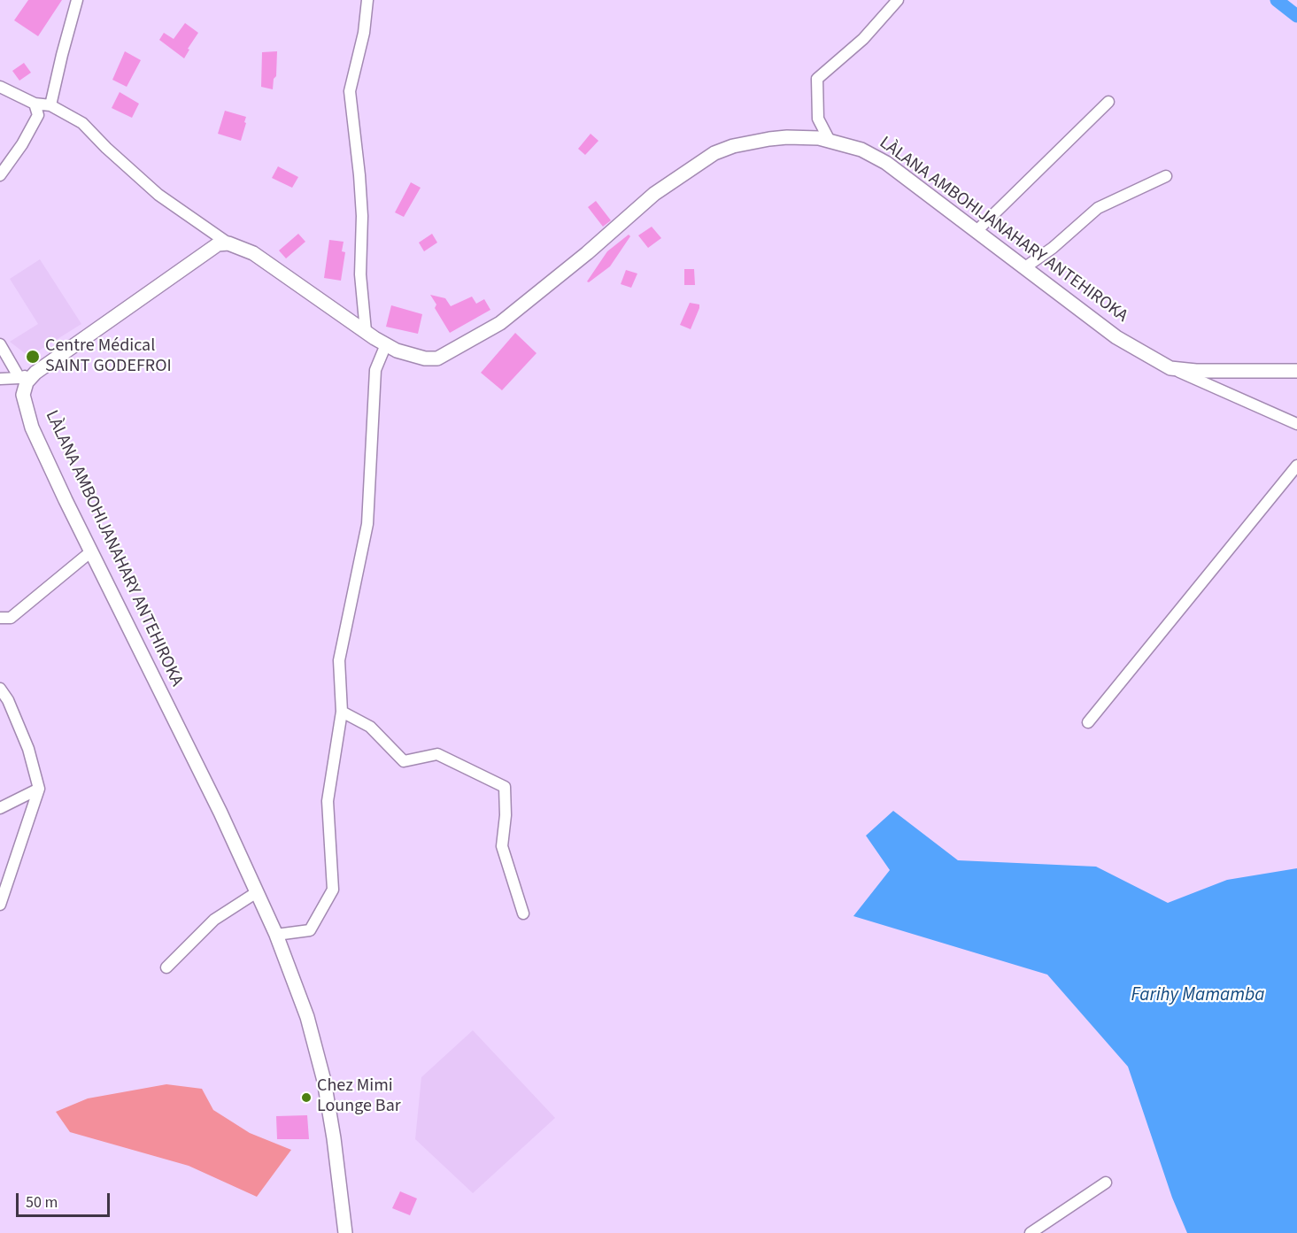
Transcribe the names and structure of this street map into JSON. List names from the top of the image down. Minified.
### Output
{"streets":{"street":["LÀLANA AMBOHIJANAHARY ANTEHIROKA"]},"water":["Farihy Mamamba"],"places":["Centre Médical SAINT GODEFROI","Chez Mimi Lounge Bar"],"scale_bar":"50 m"}
